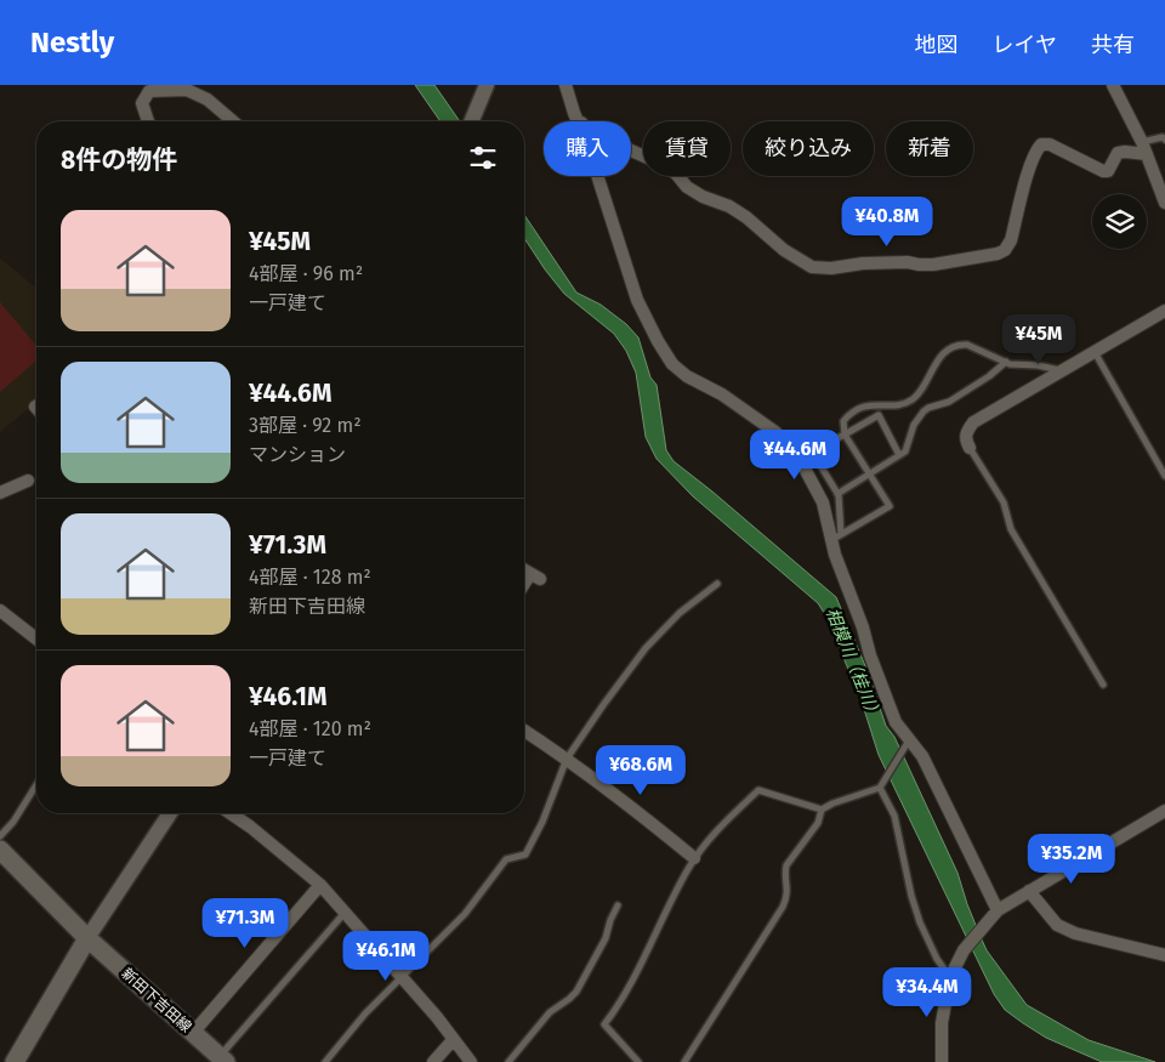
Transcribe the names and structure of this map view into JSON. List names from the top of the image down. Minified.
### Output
{"streets":{"main road":["新田下吉田線"]},"water":["相模川（桂川）"],"page":{"header":"Nestly","nav":["地図","レイヤ","共有"],"chip":["購入","賃貸","絞り込み","新着"],"heading":"8件の物件","list":[{"name":"¥45M","note":"4部屋 · 96 m² · 一戸建て"},{"name":"¥44.6M","note":"3部屋 · 92 m² · マンション"},{"name":"¥71.3M","note":"4部屋 · 128 m² · 新田下吉田線"},{"name":"¥46.1M","note":"4部屋 · 120 m² · 一戸建て"}],"price":["¥40.8M","¥45M","¥44.6M","¥68.6M","¥35.2M","¥71.3M","¥46.1M","¥34.4M"]}}
